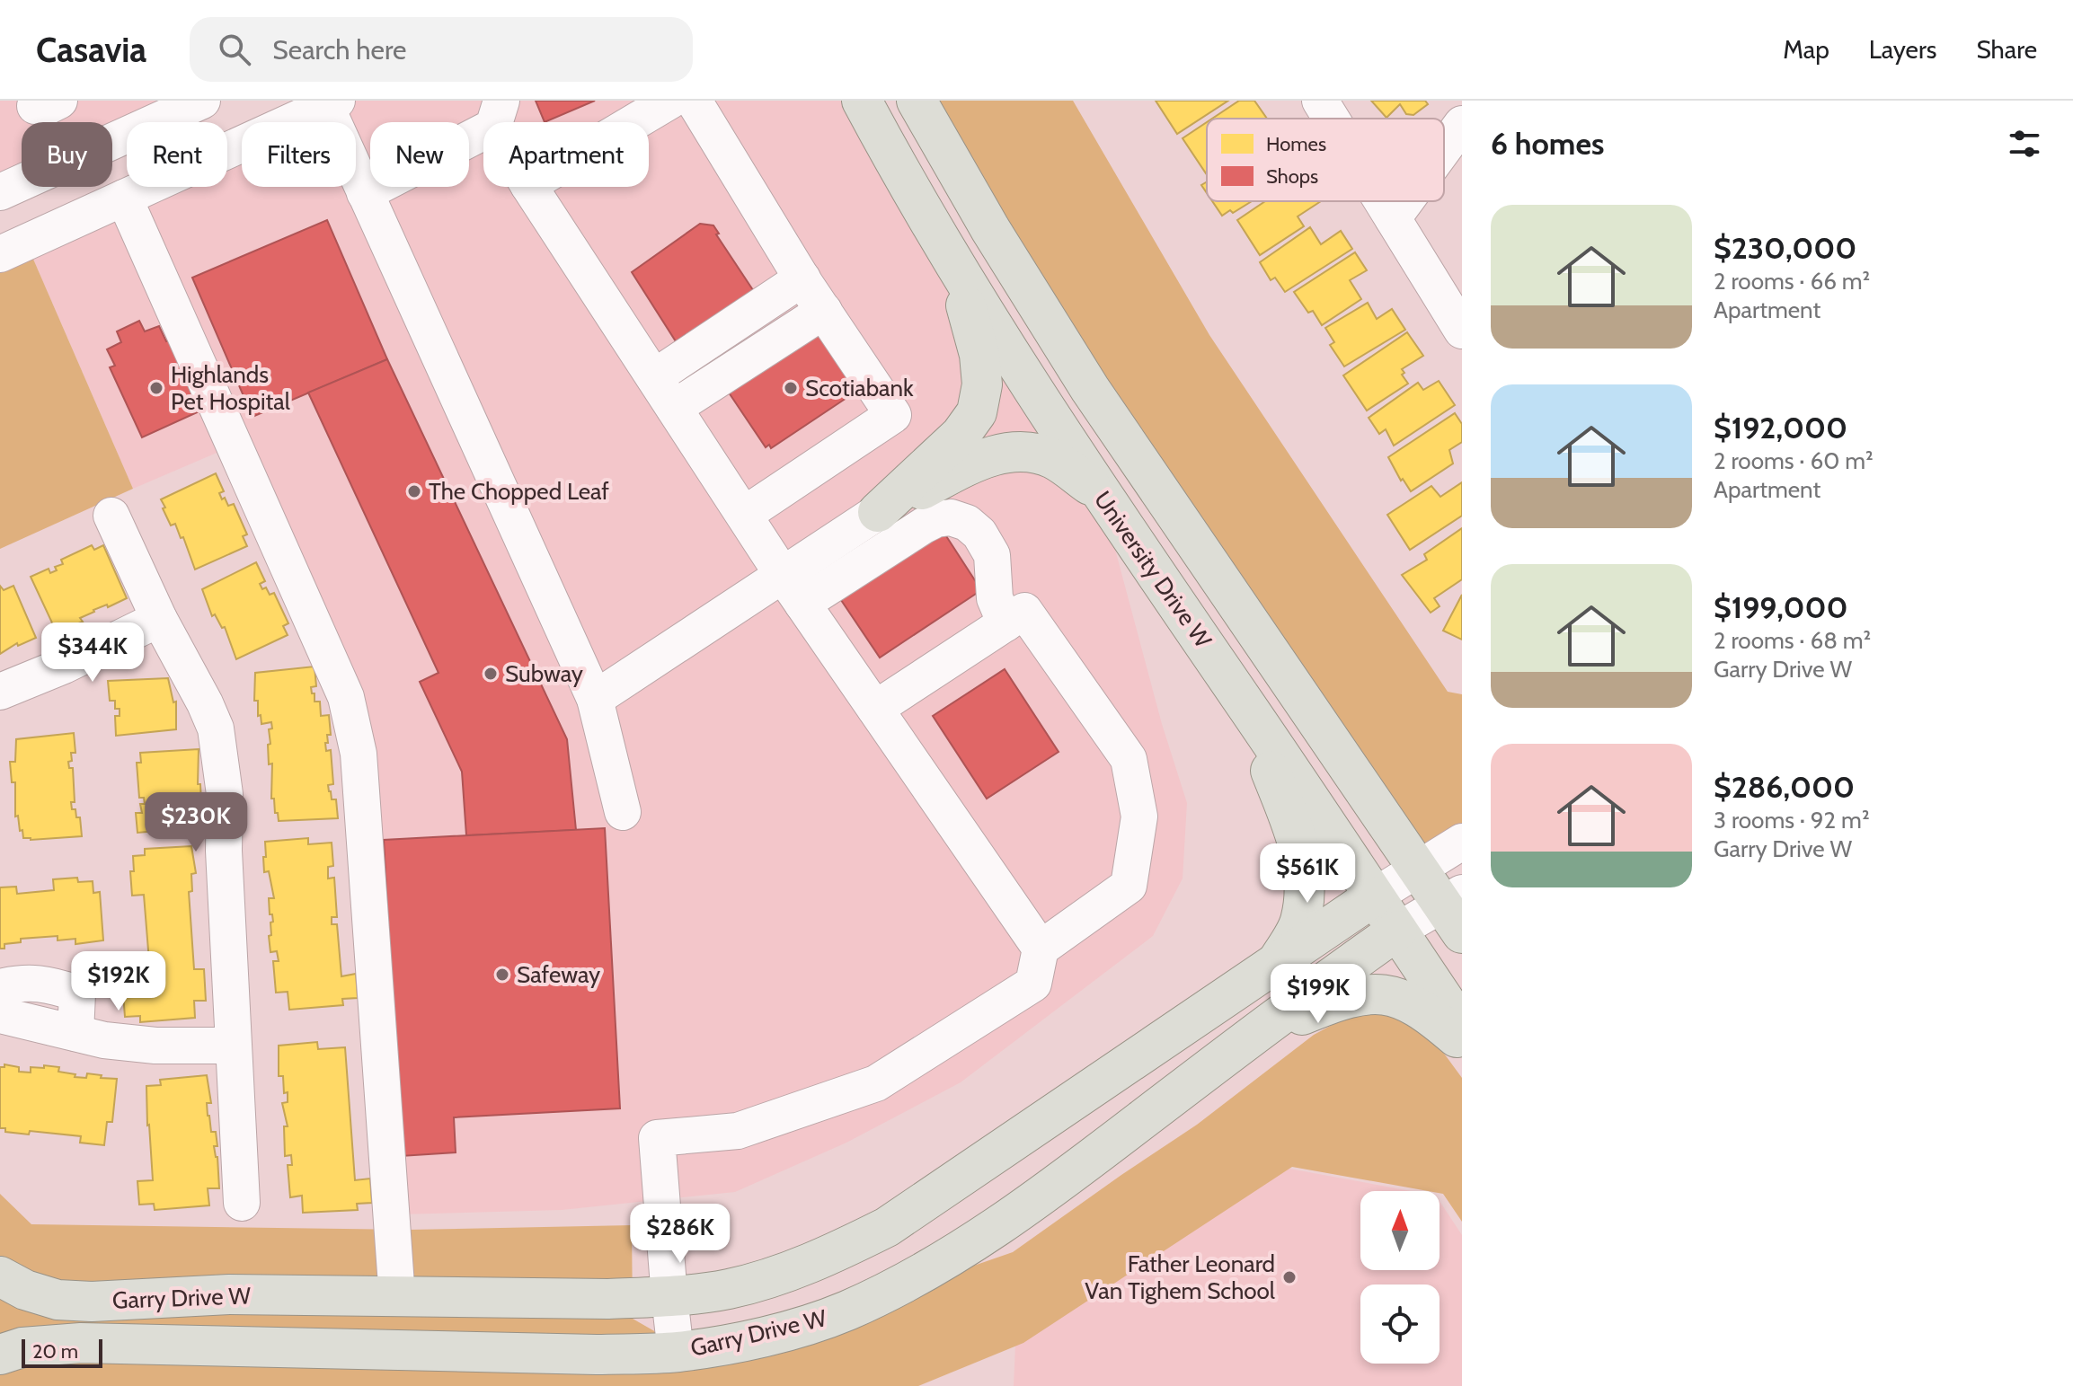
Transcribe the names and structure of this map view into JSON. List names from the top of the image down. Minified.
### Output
{"streets":{"main road":["University Drive W","Garry Drive W"]},"crossings":[["University Drive W","Garry Drive W"]],"places":["Highlands Pet Hospital","Scotiabank","The Chopped Leaf","Subway","Safeway","Father Leonard Van Tighem School"],"legend":["Homes","Shops"],"scale_bar":"20 m","north":"top","page":{"header":"Casavia","search":"Search here","nav":["Map","Layers","Share"],"heading":"6 homes","chip":["Buy","Rent","Filters","New","Apartment"],"list":[{"name":"$230,000","note":"2 rooms · 66 m² · Apartment"},{"name":"$192,000","note":"2 rooms · 60 m² · Apartment"},{"name":"$199,000","note":"2 rooms · 68 m² · Garry Drive W"},{"name":"$286,000","note":"3 rooms · 92 m² · Garry Drive W"}],"price":["$344K","$230K","$561K","$192K","$199K","$286K"],"scale":"20 m"}}
